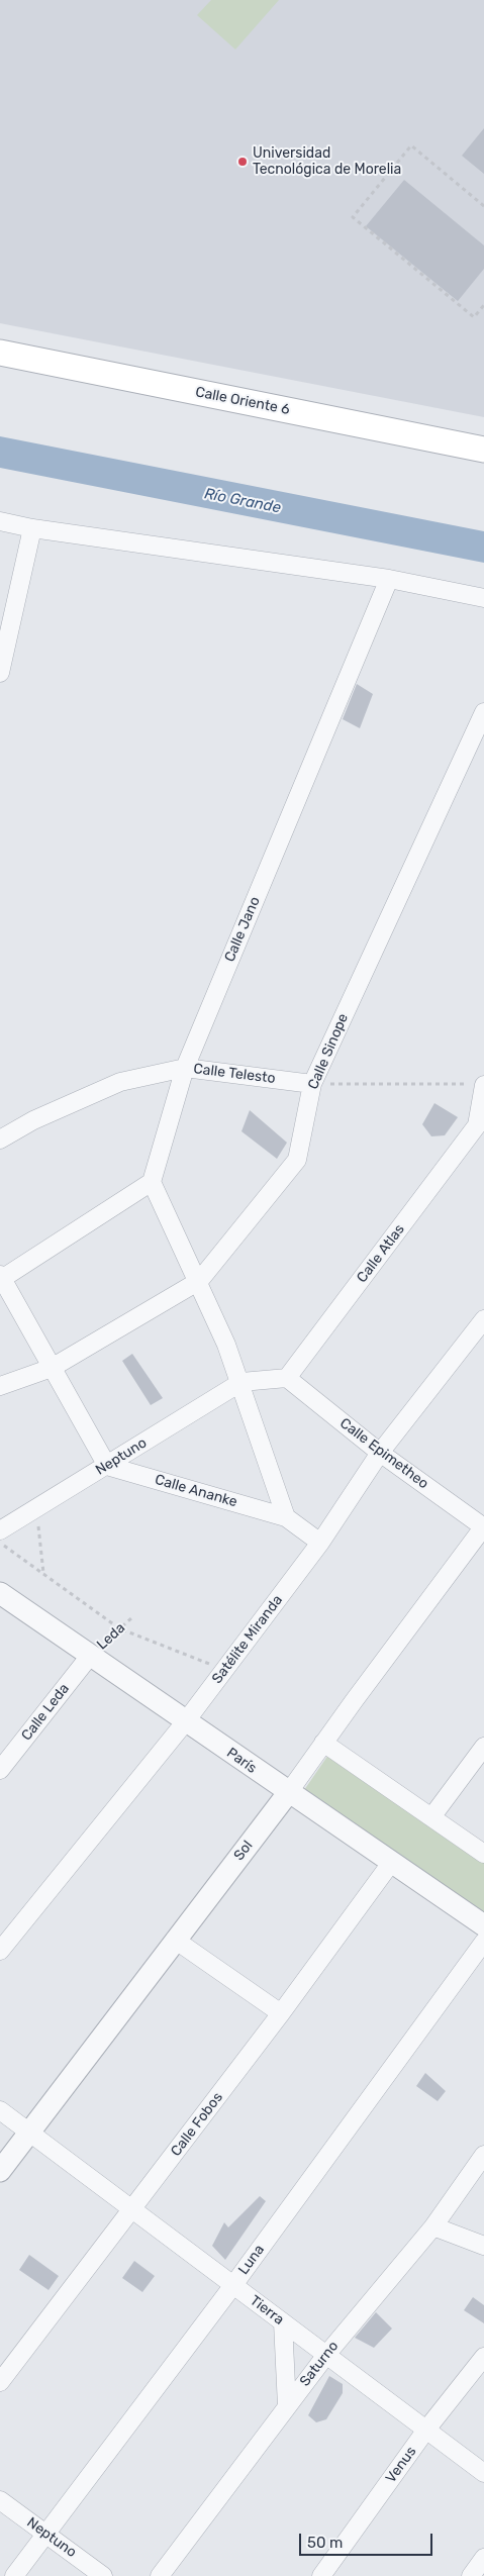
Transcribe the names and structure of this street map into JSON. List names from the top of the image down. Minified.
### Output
{"streets":{"main road":["Calle Oriente 6"],"street":["Calle Jano","Calle Sinope","Calle Telesto","Calle Atlas","Calle Epimetheo","Neptuno","Calle Ananke","Satélite Miranda","Calle Leda","París","Sol","Calle Fobos","Luna","Tierra","Saturno","Venus"],"path":["Leda"]},"crossings":[["Calle Jano","Calle Telesto"],["Calle Sinope","Calle Telesto"],["Calle Atlas","Calle Epimetheo"],["Calle Epimetheo","Satélite Miranda"],["Calle Epimetheo","Sol"],["Neptuno","Calle Ananke"],["Neptuno","Luna"],["Leda","Calle Leda"],["Leda","París"],["Satélite Miranda","París"],["Calle Leda","París"],["París","Sol"],["París","Calle Fobos"],["Sol","Tierra"],["Calle Fobos","Tierra"],["Luna","Tierra"],["Tierra","Saturno"],["Tierra","Venus"]],"water":["Río Grande"],"places":["Universidad Tecnológica de Morelia"],"scale_bar":"50 m"}
